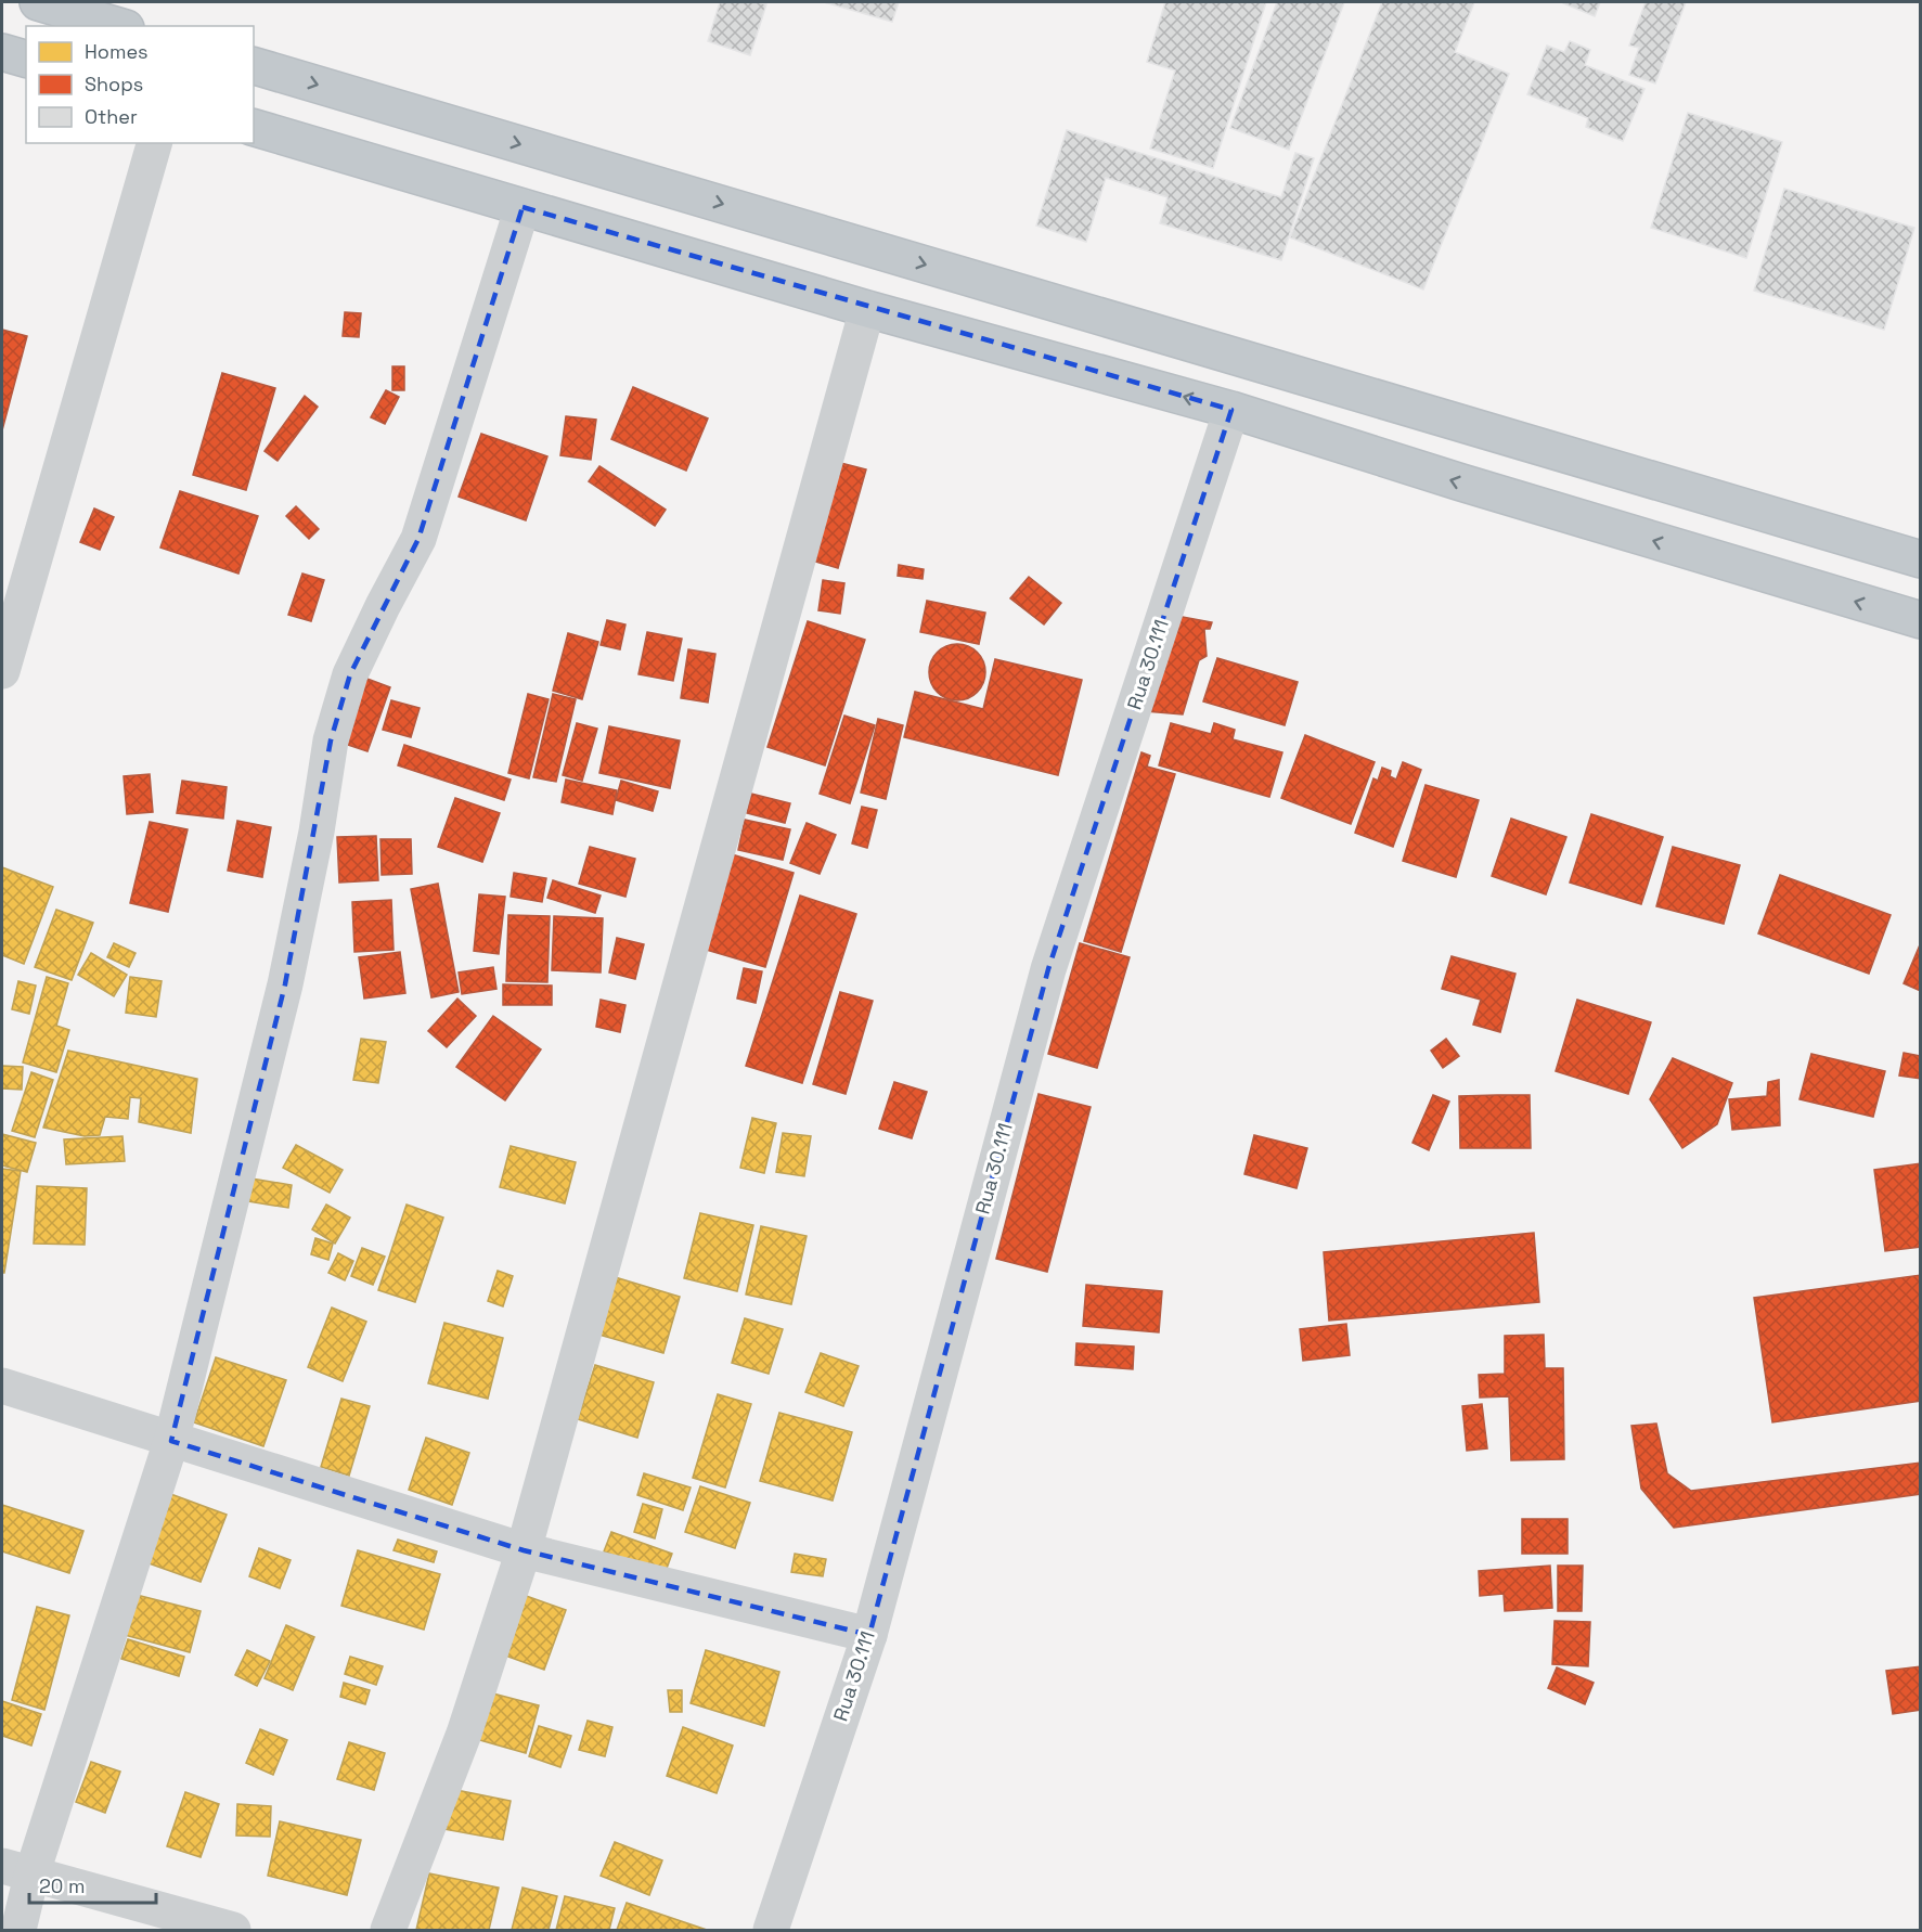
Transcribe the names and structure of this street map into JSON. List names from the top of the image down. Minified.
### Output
{"streets":{"street":["Rua 30.111"]},"legend":["Homes","Shops","Other"],"scale_bar":"20 m"}
